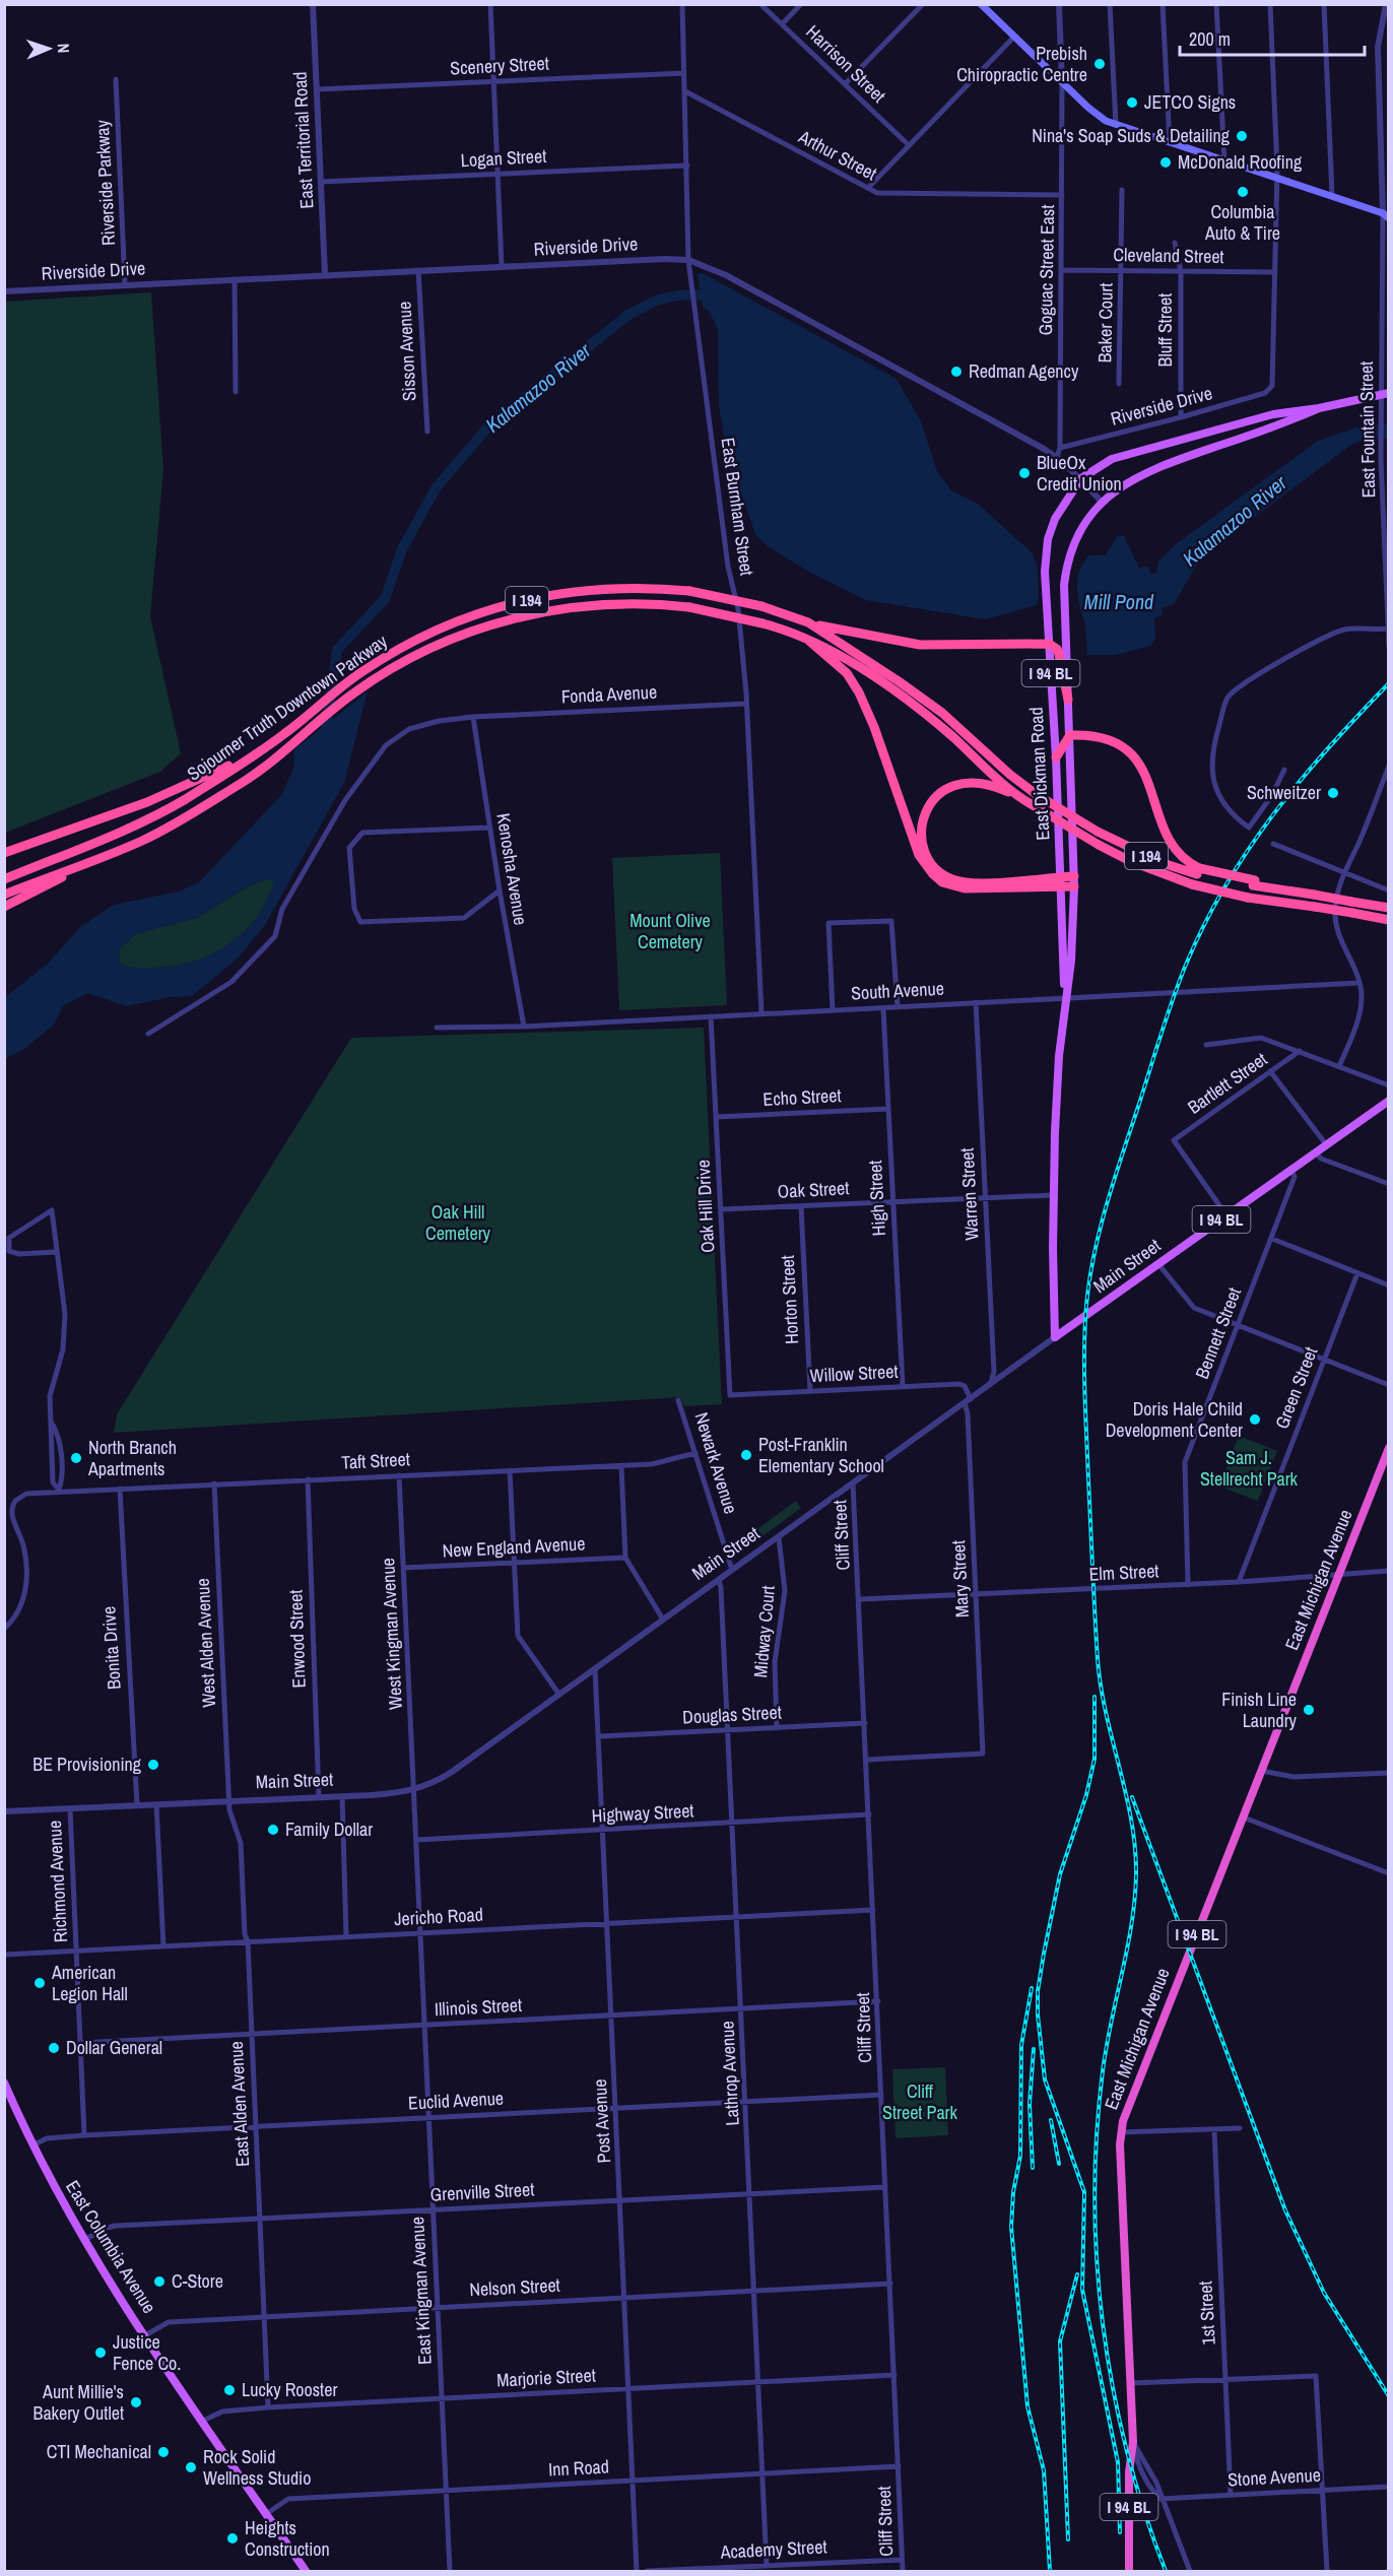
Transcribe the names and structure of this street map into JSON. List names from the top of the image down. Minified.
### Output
{"streets":{"highway":["I 194","I 94 BL","Sojourner Truth Downtown Parkway","East Michigan Avenue"],"main road":["East Dickman Road","Main Street","East Columbia Avenue"],"street":["Harrison Street","Scenery Street","East Territorial Road","Arthur Street","Logan Street","Riverside Parkway","Riverside Drive","Cleveland Street","Goguac Street East","Baker Court","Bluff Street","Sisson Avenue","East Fountain Street","East Burnham Street","Fonda Avenue","Kenosha Avenue","South Avenue","Bartlett Street","Echo Street","Oak Street","Warren Street","High Street","Oak Hill Drive","Horton Street","Bennett Street","Willow Street","Green Street","Taft Street","Newark Avenue","Cliff Street","New England Avenue","Elm Street","Mary Street","Midway Court","West Kingman Avenue","Enwood Street","West Alden Avenue","Bonita Drive","Douglas Street","Highway Street","Richmond Avenue","Jericho Road","Illinois Street","Lathrop Avenue","Euclid Avenue","East Alden Avenue","Post Avenue","Grenville Street","Nelson Street","East Kingman Avenue","1st Street","Marjorie Street","Inn Road","Stone Avenue","Academy Street"]},"crossings":[["Scenery Street","East Territorial Road"],["Scenery Street","East Burnham Street"],["East Territorial Road","Logan Street"],["East Territorial Road","Riverside Drive"],["Arthur Street","Goguac Street East"],["Arthur Street","East Burnham Street"],["Logan Street","East Burnham Street"],["Riverside Parkway","Riverside Drive"],["Riverside Drive","Cleveland Street"],["Riverside Drive","Goguac Street East"],["Riverside Drive","Bluff Street"],["Riverside Drive","Sisson Avenue"],["Riverside Drive","East Burnham Street"],["Riverside Drive","East Dickman Road"],["Cleveland Street","Goguac Street East"],["Cleveland Street","Baker Court"],["Cleveland Street","Bluff Street"],["East Fountain Street","East Dickman Road"],["East Burnham Street","Fonda Avenue"],["East Burnham Street","South Avenue"],["Fonda Avenue","Kenosha Avenue"],["East Dickman Road","South Avenue"],["East Dickman Road","Oak Street"],["East Dickman Road","Main Street"],["Kenosha Avenue","South Avenue"],["South Avenue","Warren Street"],["South Avenue","High Street"],["South Avenue","Oak Hill Drive"],["Bartlett Street","Main Street"],["Echo Street","High Street"],["Echo Street","Oak Hill Drive"],["Oak Street","Warren Street"],["Oak Street","High Street"],["Oak Street","Oak Hill Drive"],["Oak Street","Horton Street"],["Warren Street","Main Street"],["High Street","Willow Street"],["Oak Hill Drive","Willow Street"],["Main Street","Bennett Street"],["Main Street","Willow Street"],["Main Street","Newark Avenue"],["Main Street","Cliff Street"],["Main Street","Mary Street"],["Main Street","Midway Court"],["Main Street","West Kingman Avenue"],["Main Street","Enwood Street"],["Main Street","West Alden Avenue"],["Main Street","Bonita Drive"],["Main Street","Richmond Avenue"],["Main Street","Lathrop Avenue"],["Main Street","East Alden Avenue"],["Main Street","Post Avenue"],["Main Street","East Kingman Avenue"],["Horton Street","Willow Street"],["Bennett Street","Elm Street"],["Willow Street","Mary Street"],["Green Street","Elm Street"],["Taft Street","Newark Avenue"],["Taft Street","West Kingman Avenue"],["Taft Street","Enwood Street"],["Taft Street","West Alden Avenue"],["Taft Street","Bonita Drive"],["Cliff Street","Elm Street"],["Cliff Street","Mary Street"],["Cliff Street","Douglas Street"],["Cliff Street","Highway Street"],["Cliff Street","Jericho Road"],["Cliff Street","Illinois Street"],["Cliff Street","Euclid Avenue"],["Cliff Street","Grenville Street"],["Cliff Street","Nelson Street"],["Cliff Street","Marjorie Street"],["Cliff Street","Inn Road"],["Cliff Street","Academy Street"],["New England Avenue","West Kingman Avenue"],["Elm Street","Mary Street"],["Elm Street","East Michigan Avenue"],["Midway Court","Douglas Street"],["West Kingman Avenue","East Kingman Avenue"],["West Alden Avenue","East Alden Avenue"],["Douglas Street","Lathrop Avenue"],["Douglas Street","Post Avenue"],["Highway Street","Lathrop Avenue"],["Highway Street","Post Avenue"],["Highway Street","East Kingman Avenue"],["Richmond Avenue","Jericho Road"],["Richmond Avenue","Illinois Street"],["Richmond Avenue","Euclid Avenue"],["Jericho Road","Lathrop Avenue"],["Jericho Road","East Alden Avenue"],["Jericho Road","Post Avenue"],["Jericho Road","East Kingman Avenue"],["Illinois Street","Lathrop Avenue"],["Illinois Street","East Alden Avenue"],["Illinois Street","Post Avenue"],["Illinois Street","East Kingman Avenue"],["Lathrop Avenue","Euclid Avenue"],["Lathrop Avenue","Grenville Street"],["Lathrop Avenue","Nelson Street"],["Lathrop Avenue","Marjorie Street"],["Lathrop Avenue","Inn Road"],["Lathrop Avenue","Academy Street"],["Euclid Avenue","East Alden Avenue"],["Euclid Avenue","Post Avenue"],["Euclid Avenue","East Columbia Avenue"],["Euclid Avenue","East Kingman Avenue"],["East Alden Avenue","Grenville Street"],["East Alden Avenue","Nelson Street"],["East Alden Avenue","Marjorie Street"],["Post Avenue","Grenville Street"],["Post Avenue","Nelson Street"],["Post Avenue","Marjorie Street"],["Post Avenue","Inn Road"],["Grenville Street","East Columbia Avenue"],["Grenville Street","East Kingman Avenue"],["East Columbia Avenue","Nelson Street"],["East Columbia Avenue","Marjorie Street"],["East Columbia Avenue","Inn Road"],["Nelson Street","East Kingman Avenue"],["East Kingman Avenue","Marjorie Street"],["East Kingman Avenue","Inn Road"],["1st Street","Stone Avenue"]],"water":["Kalamazoo River","Mill Pond"],"parks":["Mount Olive Cemetery","Oak Hill Cemetery","Sam J. Stellrecht Park","Cliff Street Park"],"places":["Prebish Chiropractic Centre","JETCO Signs","Nina's Soap Suds & Detailing","McDonald Roofing","Columbia Auto & Tire","Redman Agency","BlueOx Credit Union","Schweitzer","Doris Hale Child Development Center","Post-Franklin Elementary School","North Branch Apartments","Finish Line Laundry","BE Provisioning","Family Dollar","American Legion Hall","Dollar General","C-Store","Justice Fence Co.","Lucky Rooster","Aunt Millie's Bakery Outlet","CTI Mechanical","Rock Solid Wellness Studio","Heights Construction"],"scale_bar":"200 m","north":"right"}
